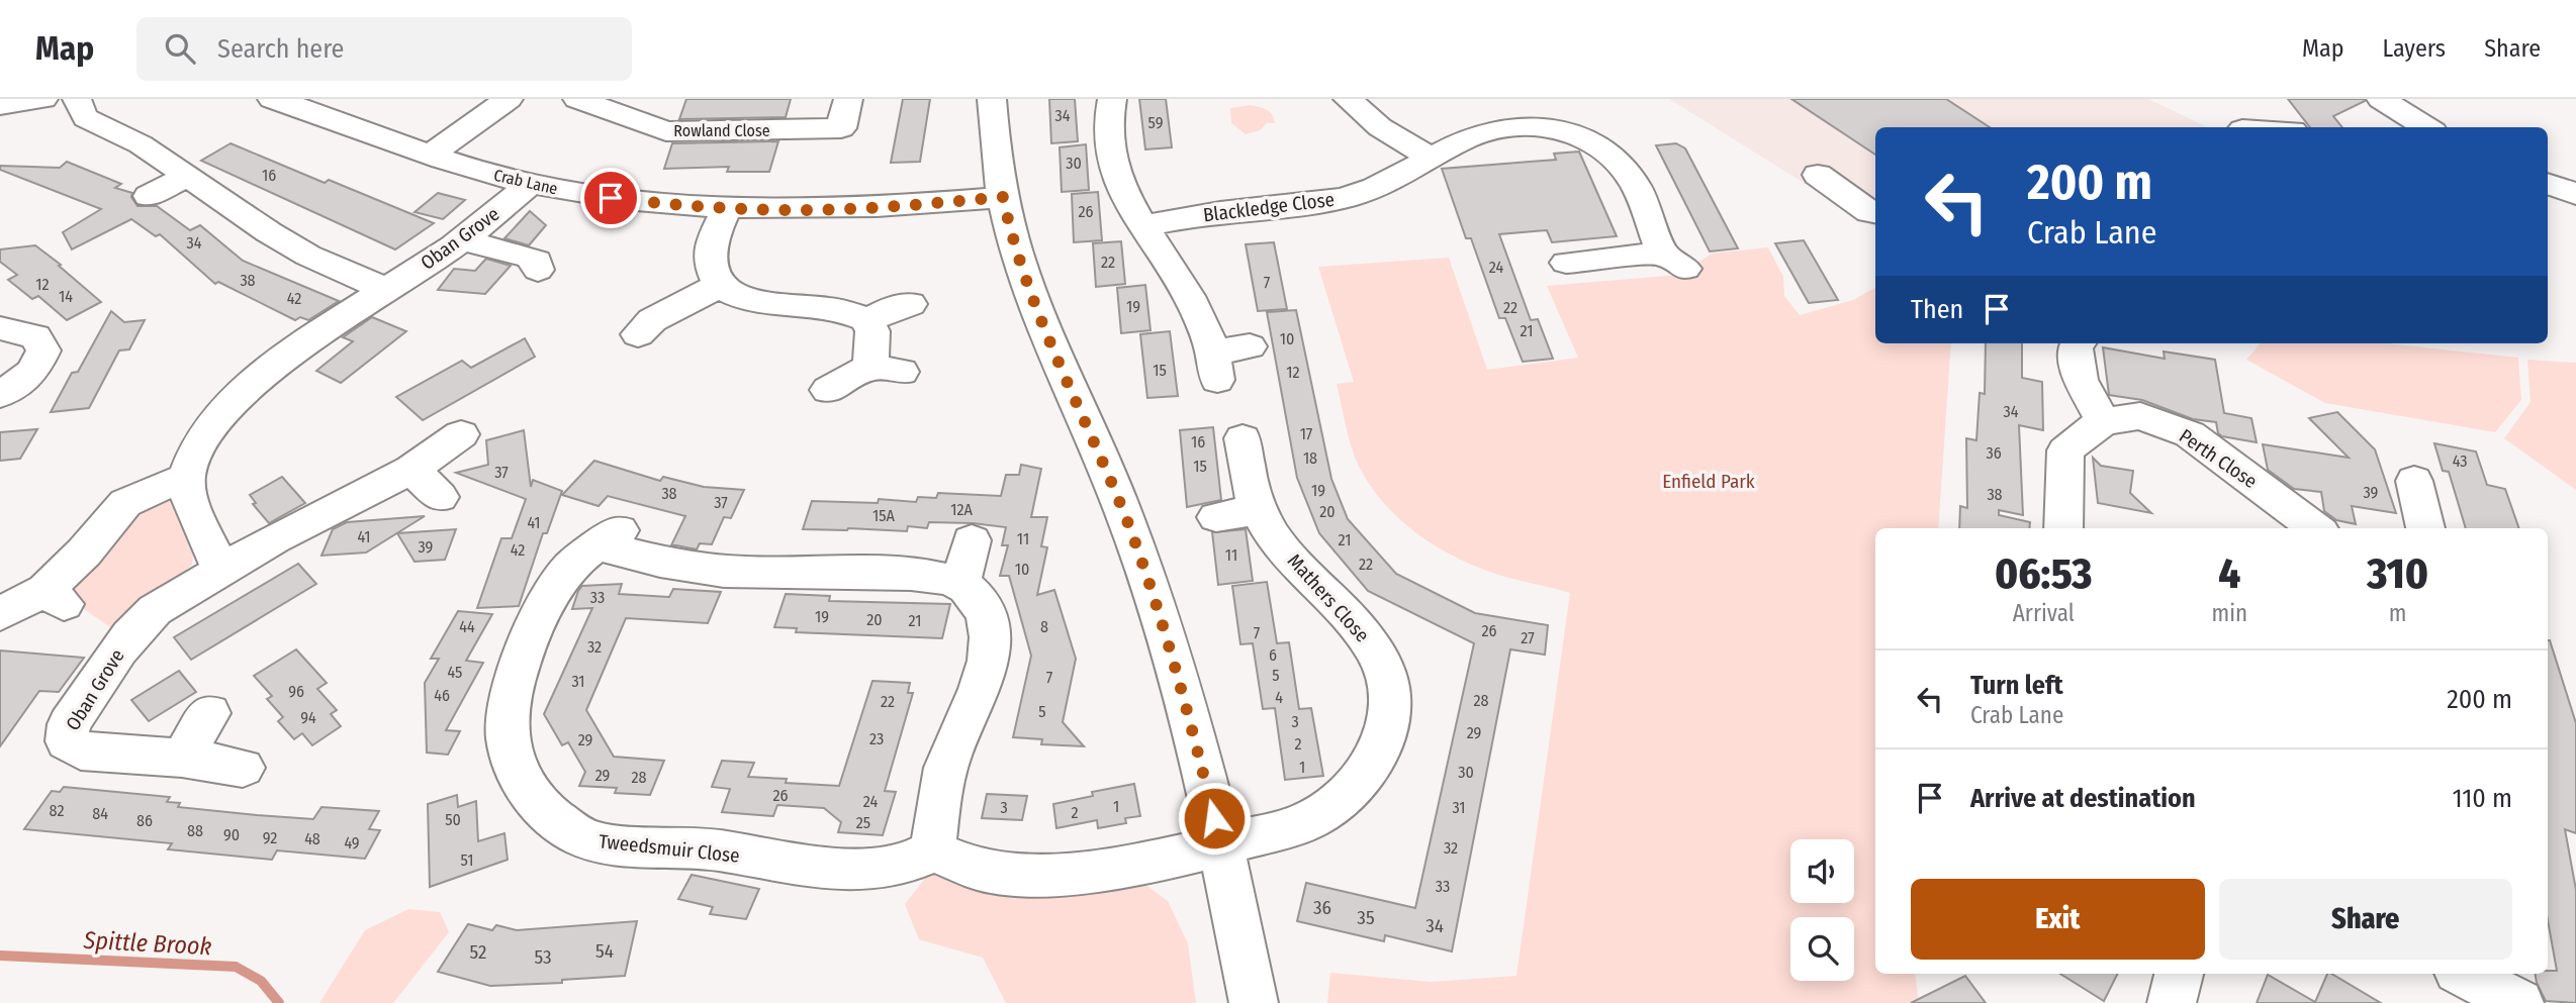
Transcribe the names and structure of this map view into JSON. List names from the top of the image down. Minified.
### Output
{"streets":{"street":["Rowland Close","Crab Lane","Blackledge Close","Oban Grove","Perth Close","Mathers Close","Tweedsmuir Close"]},"crossings":[["Crab Lane","Oban Grove"]],"water":["Spittle Brook"],"parks":["Enfield Park"],"house_numbers":["34","59","30","16","26","34","22","24","38","7","12","14","42","19","22","21","10","15","12","34","17","16","36","18","43","15","37","19","39","38","38","37","12A","20","15A","41","41","11","21","39","42","11","22","10","33","19","20","21","44","8","26","7","27","32","6","45","5","7","31","96","46","4","28","22","5","94","3","29","23","29","2","1","30","29","28","26","24","1","3","31","82","2","84","50","86","25","88","90","92","48","49","32","51","33","36","35","34","54","52","53"],"page":{"header":"Map","search":"Search here","nav":["Map","Layers","Share"],"turn":["200 m","Crab Lane"],"then":"Then","eta":["06:53","Arrival","4","min","310","m"],"list":[{"name":"Turn left","note":"Crab Lane","value":"200 m"},{"name":"Arrive at destination","value":"110 m"}],"buttons":["Exit","Share"]}}
